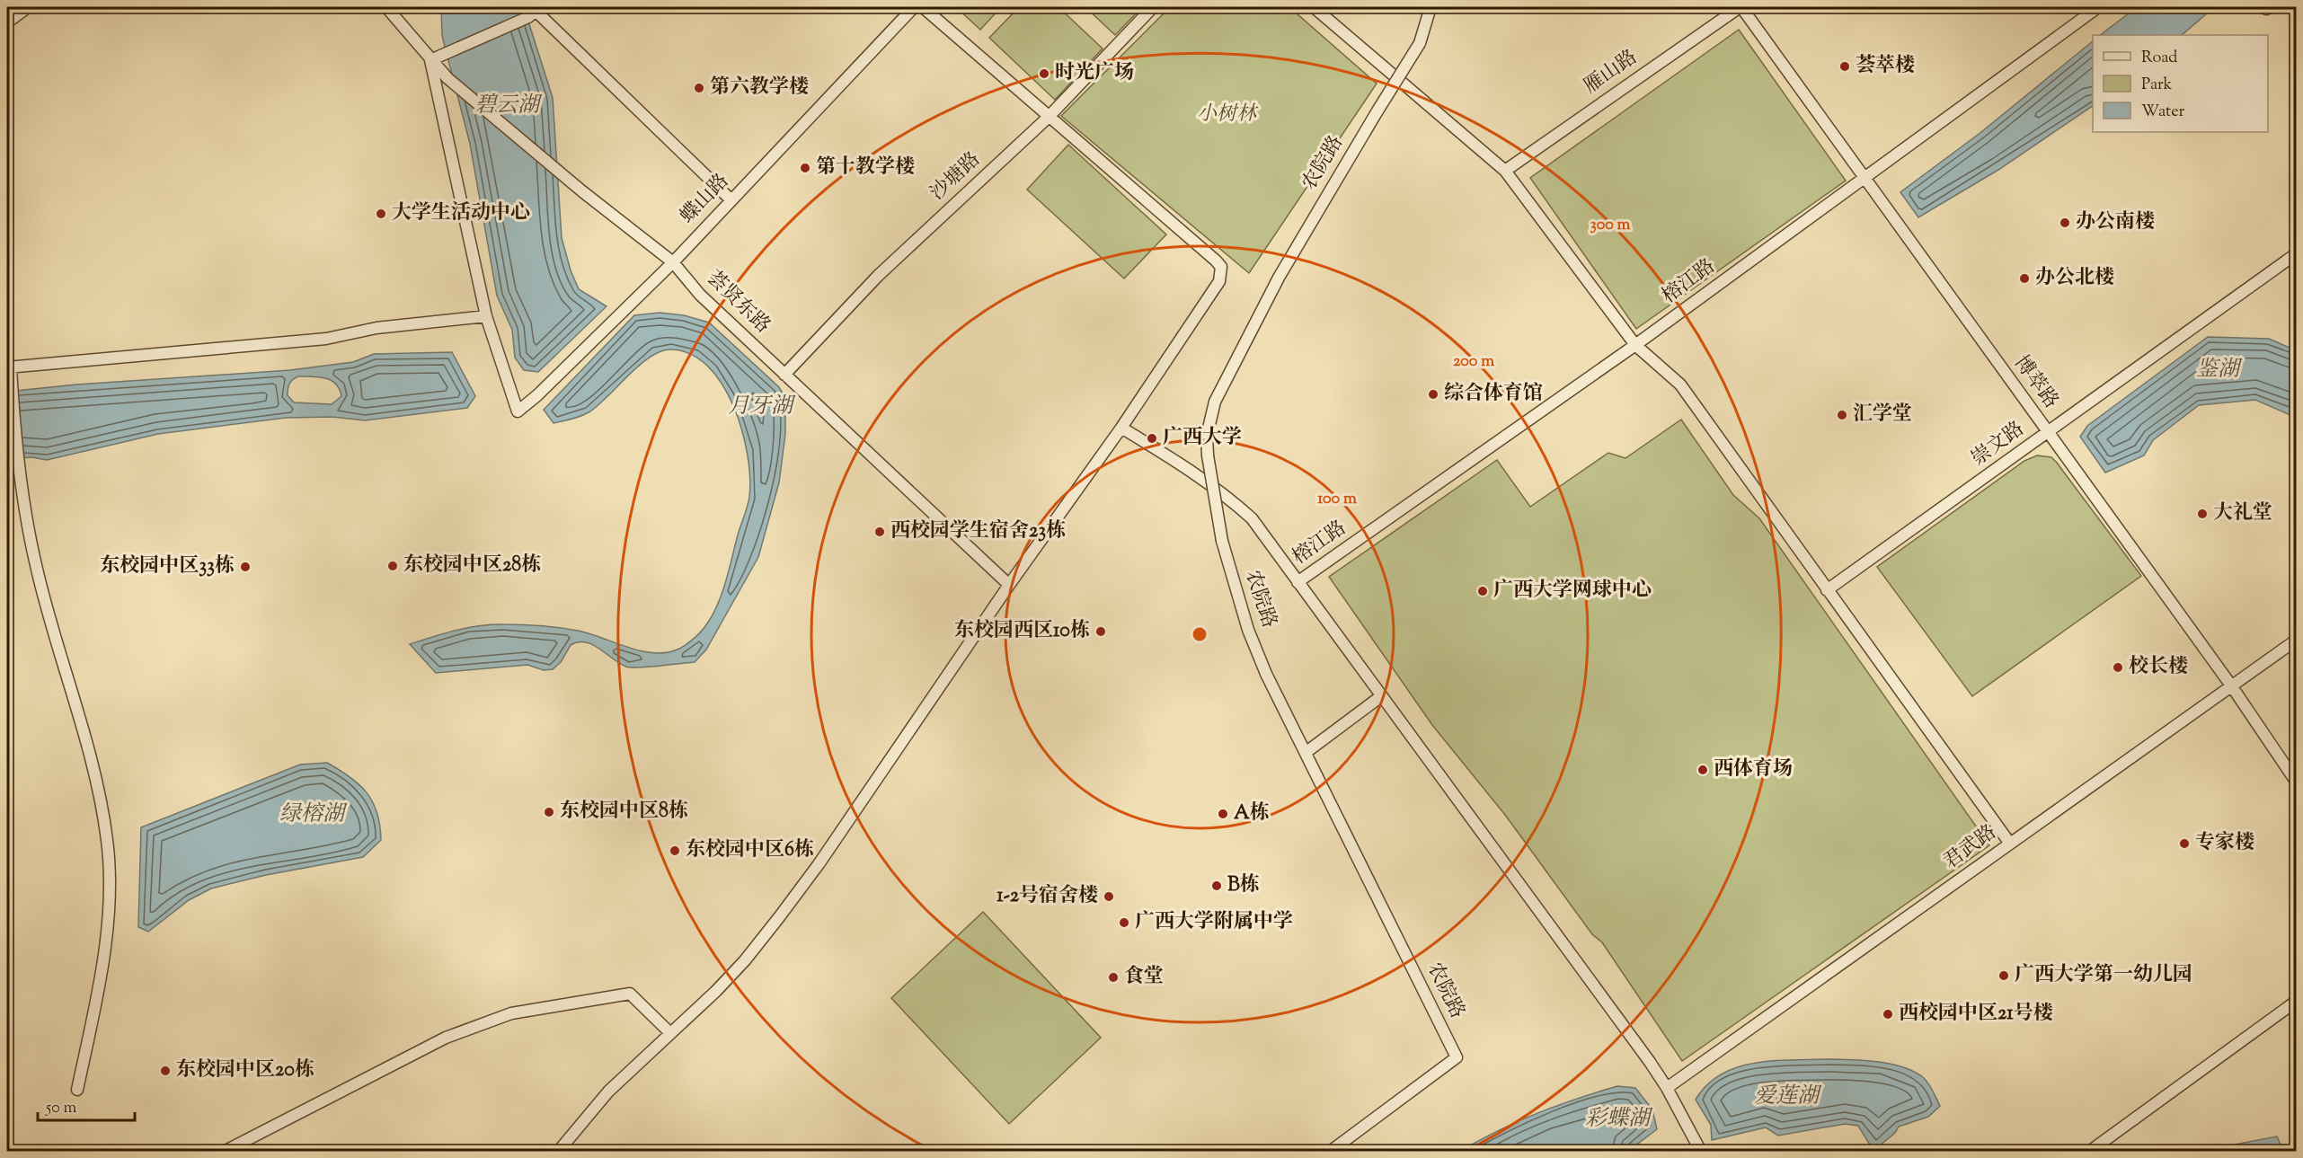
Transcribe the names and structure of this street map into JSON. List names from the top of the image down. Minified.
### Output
{"streets":{"street":["雁山路","农院路","沙塘路","蝶山路","榕江路","荟贤东路","博萃路","崇文路","君武路"]},"crossings":[["雁山路","博萃路"],["沙塘路","荟贤东路"],["蝶山路","荟贤东路"],["榕江路","博萃路"],["博萃路","崇文路"],["博萃路","君武路"]],"water":["碧云湖","鉴湖","月牙湖","绿榕湖","爱莲湖","彩蝶湖"],"parks":["小树林"],"places":["荟萃楼","时光广场","第六教学楼","第十教学楼","大学生活动中心","办公南楼","办公北楼","综合体育馆","汇学堂","广西大学","大礼堂","西校园学生宿舍23栋","东校园中区28栋","东校园中区33栋","广西大学网球中心","东校园西区10栋","校长楼","西体育场","东校园中区8栋","A栋","专家楼","东校园中区6栋","B栋","1-2号宿舍楼","广西大学附属中学","广西大学第一幼儿园","食堂","西校园中区21号楼","东校园中区20栋"],"legend":["Road","Park","Water"],"scale_bar":"50 m","rings":["300 m","200 m","100 m"]}
